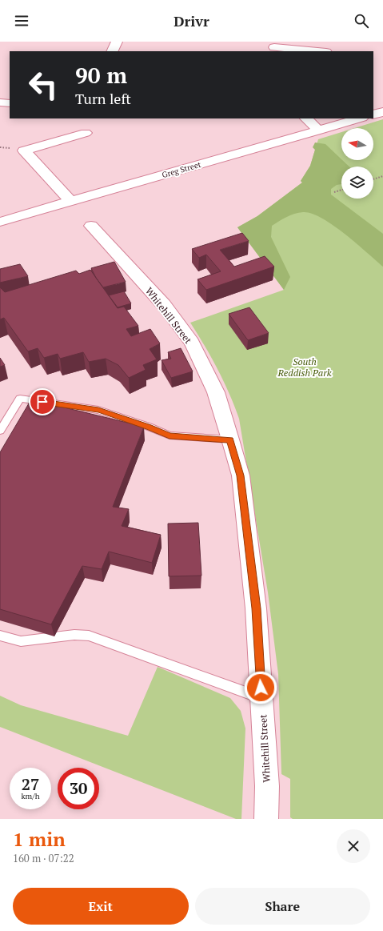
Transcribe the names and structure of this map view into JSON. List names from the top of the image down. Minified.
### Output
{"streets":{"street":["Greg Street","Whitehill Street"]},"parks":["South Reddish Park"],"north":"left","page":{"header":"Drivr","turn":["90 m","Turn left"],"speed":"27 km/h","limit":"30","heading":["1 min","160 m · 07:22"],"buttons":["Exit","Share"]}}
